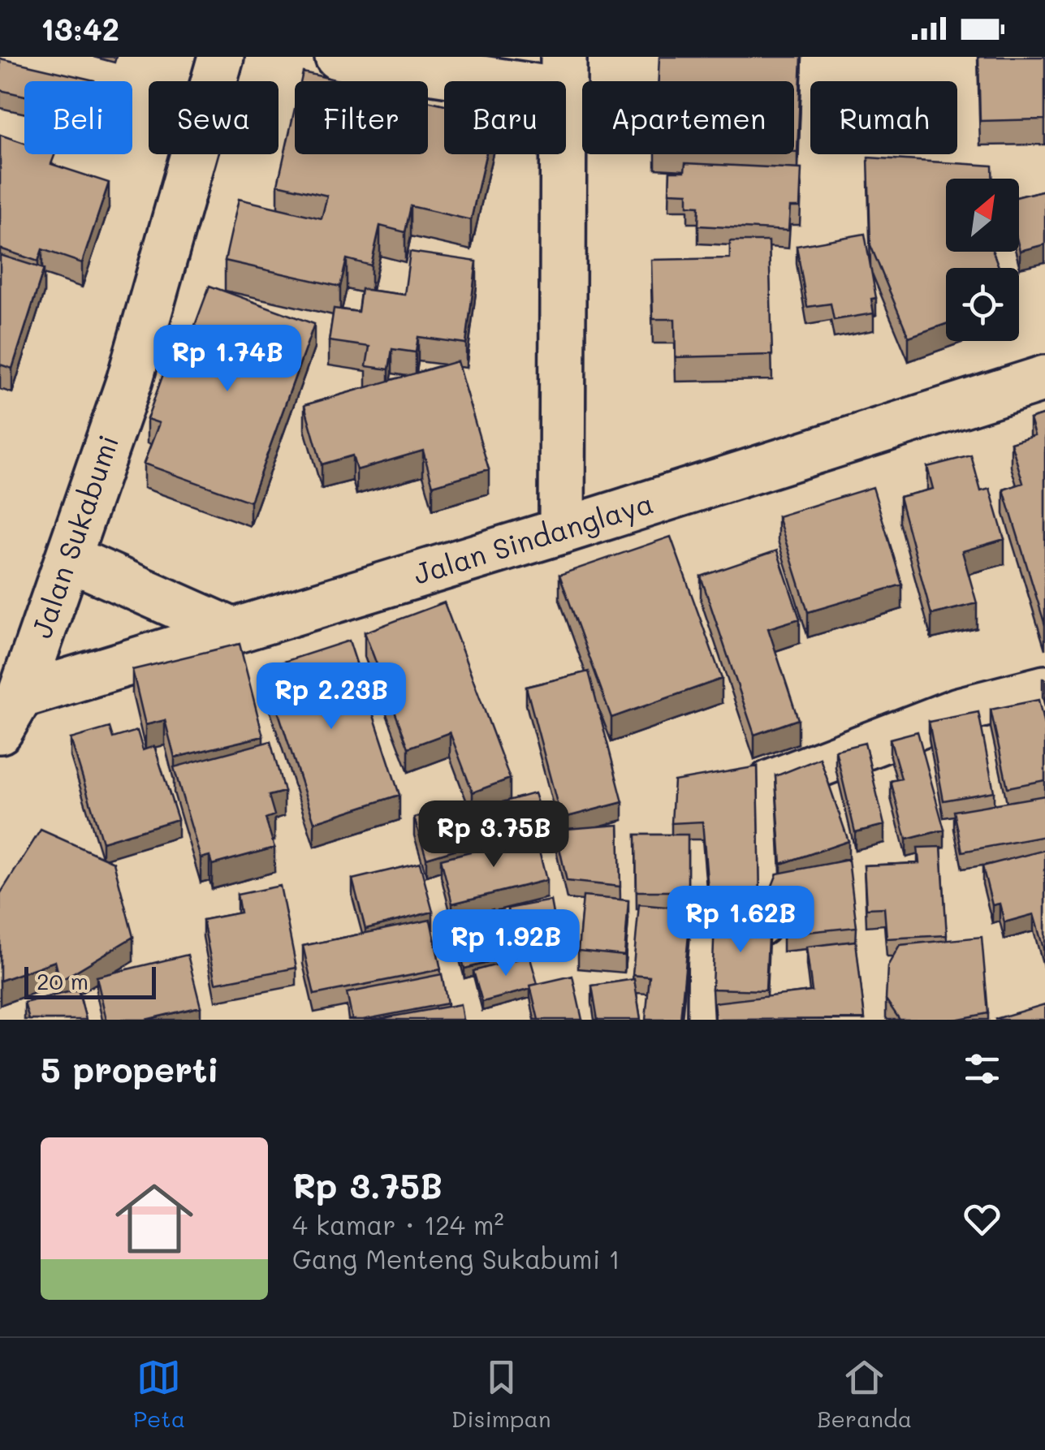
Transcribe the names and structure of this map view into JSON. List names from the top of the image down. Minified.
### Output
{"streets":{"street":["Jalan Sukabumi","Jalan Sindanglaya"]},"crossings":[["Jalan Sukabumi","Jalan Sindanglaya"]],"scale_bar":"20 m","north":"top right","page":{"status":"13:42","chip":["Beli","Sewa","Filter","Baru","Apartemen","Rumah"],"price":["Rp 1.74B","Rp 2.23B","Rp 3.75B","Rp 1.62B","Rp 1.92B"],"scale":"20 m","heading":"5 properti","list":[{"name":"Rp 3.75B","note":"4 kamar · 124 m² · Gang Menteng Sukabumi 1"}],"tabs":["Peta","Disimpan","Beranda"]}}
